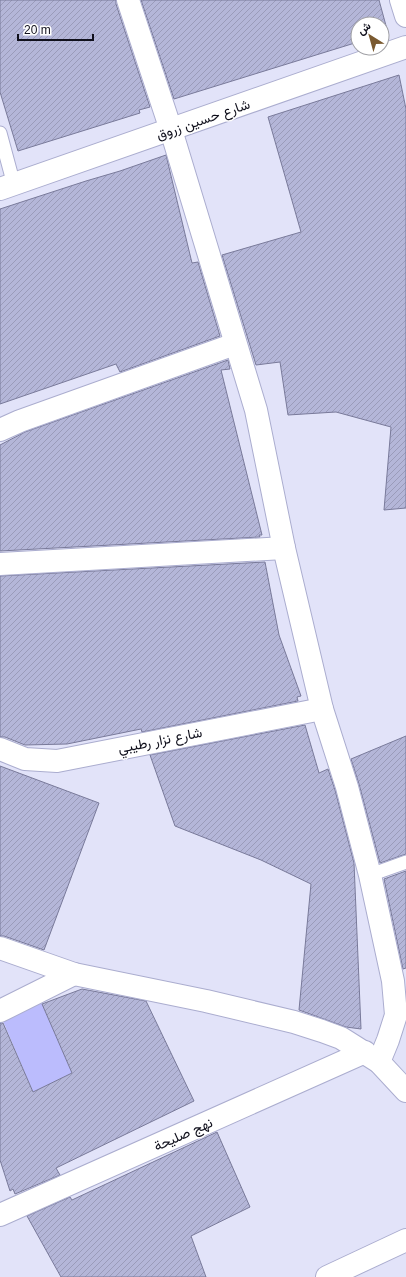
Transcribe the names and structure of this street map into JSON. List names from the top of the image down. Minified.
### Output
{"streets":{"street":["شارع حسين زروق","شارع نزار رطيبي","نهج صليحة"]},"scale_bar":"20 m","north":"top left"}
